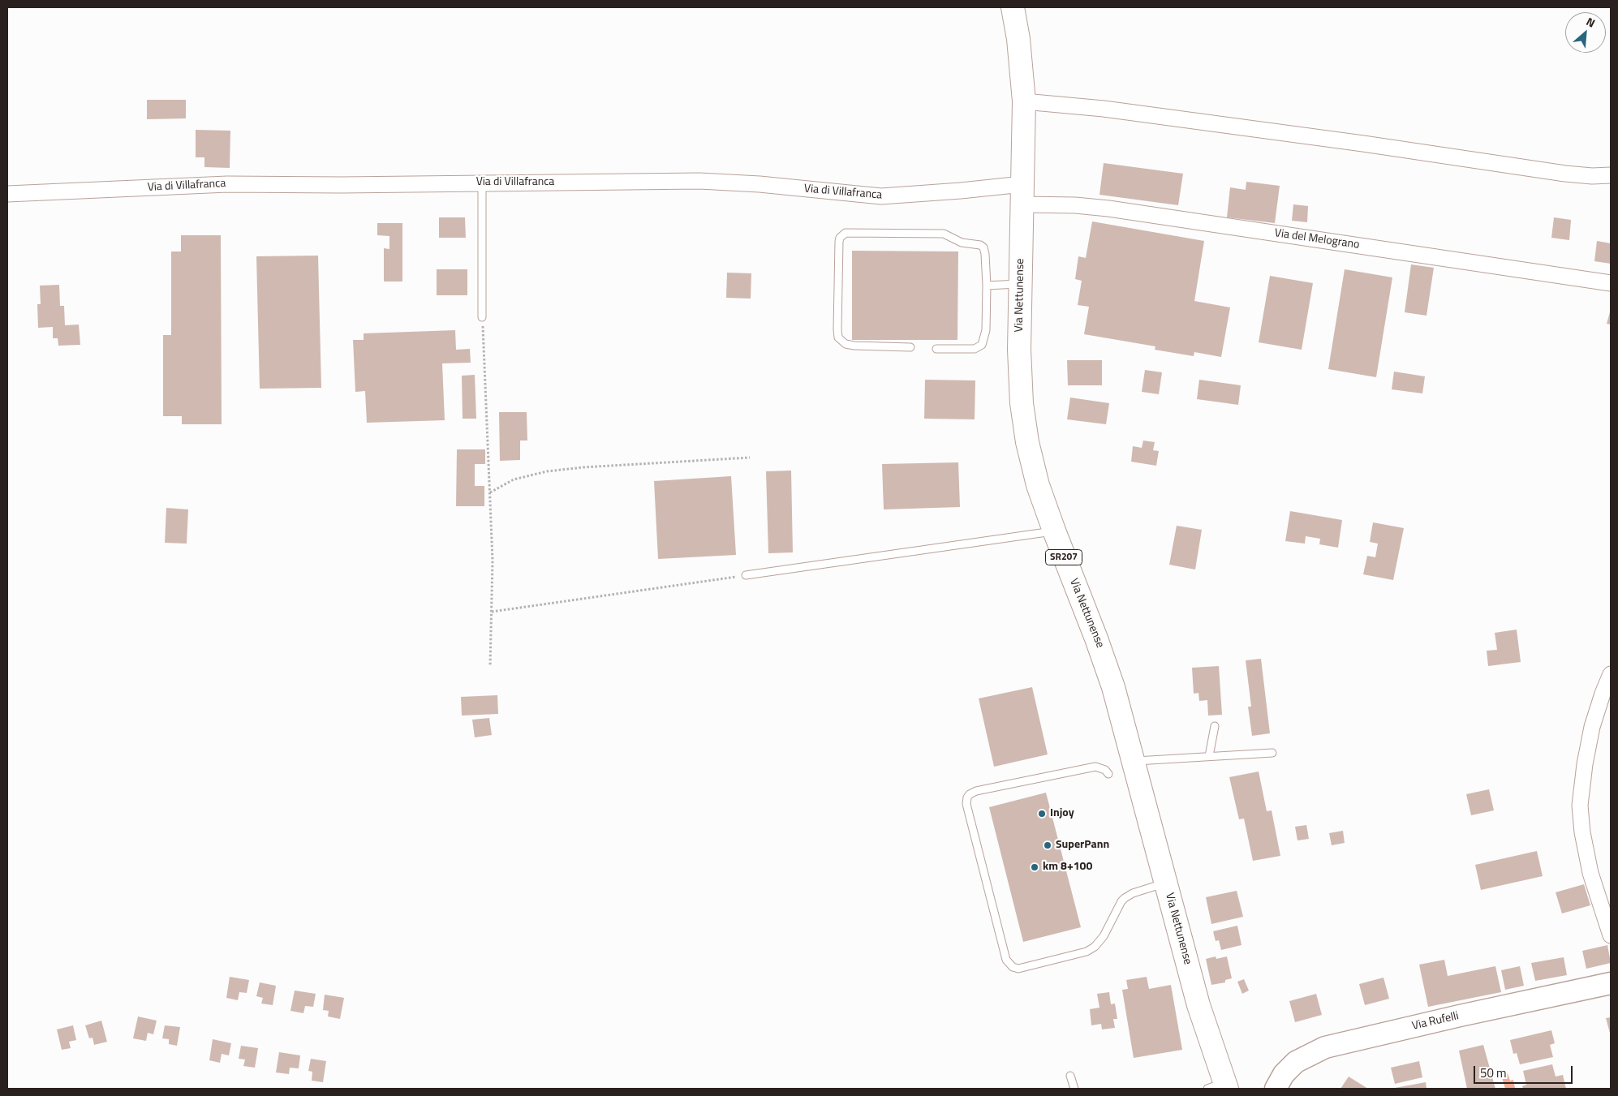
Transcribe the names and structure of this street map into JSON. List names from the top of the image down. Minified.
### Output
{"streets":{"main road":["Via Nettunense","SR207"],"street":["Via di Villafranca","Via del Melograno","Via Rufelli"]},"crossings":[["Via di Villafranca","Via del Melograno"],["Via di Villafranca","Via Nettunense"],["Via del Melograno","Via Nettunense"]],"places":["Injoy","SuperPann","km 8+100"],"scale_bar":"50 m","north":"top right"}
